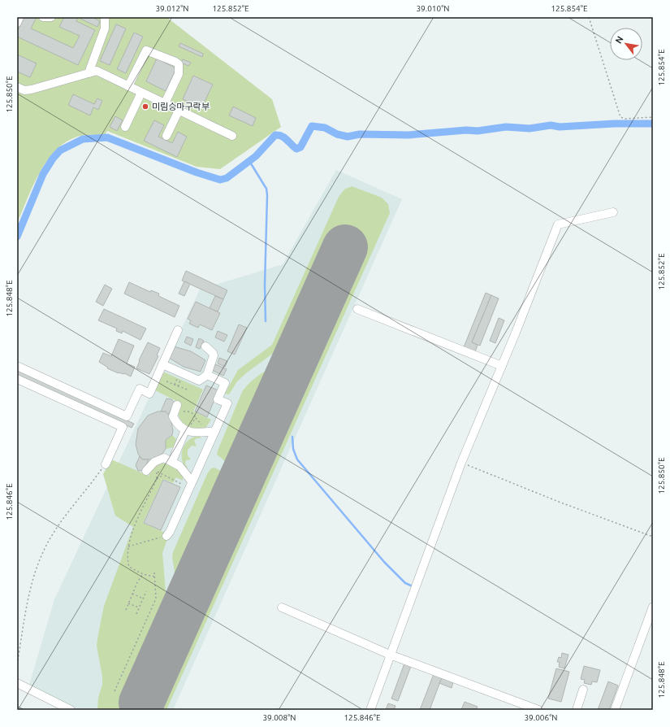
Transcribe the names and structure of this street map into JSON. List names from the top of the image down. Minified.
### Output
{"places":["미림승마구락부"],"north":"top left","coordinates":["39.012°N","125.852°E","39.010°N","125.854°E","125.850°E","125.848°E","125.846°E","39.008°N","39.006°N"]}
